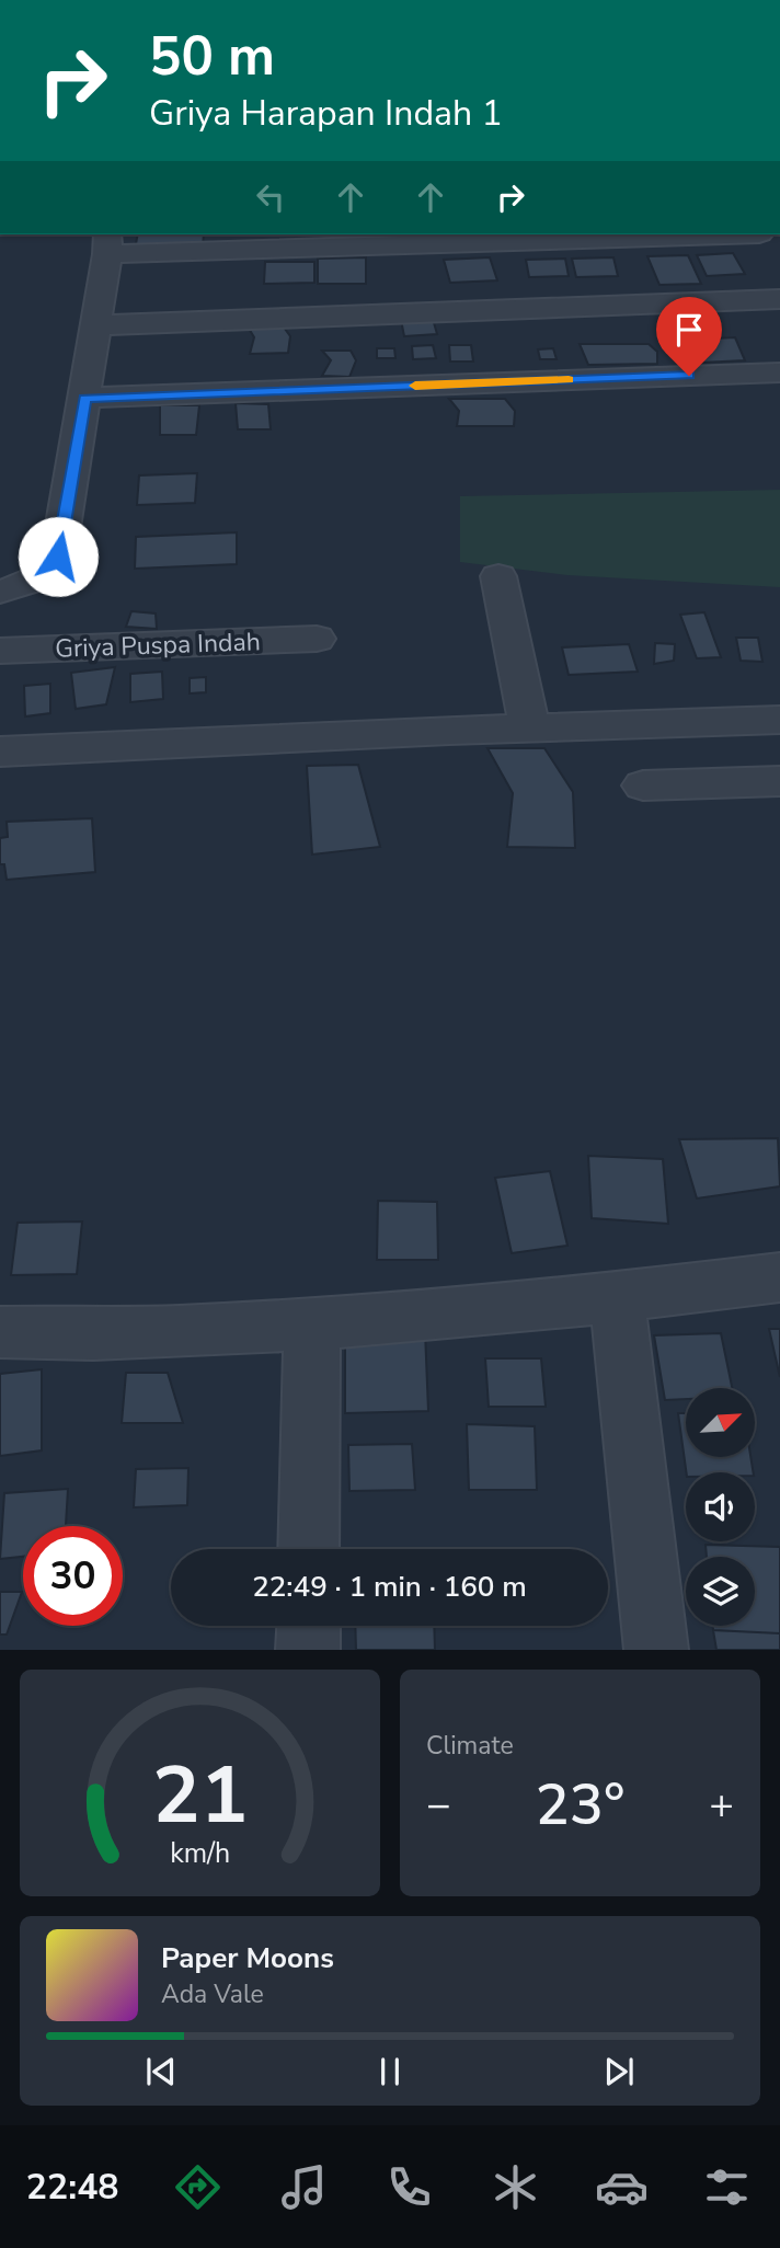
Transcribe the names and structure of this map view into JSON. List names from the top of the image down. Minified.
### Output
{"streets":{"street":["Griya Puspa Indah"]},"north":"top right","page":{"turn":["50 m","Griya Harapan Indah 1"],"limit":"30","trip":"22:49 · 1 min · 160 m","tile":"Climate","heat":["−","23°","+"],"song":["Paper Moons","Ada Vale"],"tabs":"22:48","gauge":["21","km/h"]}}
